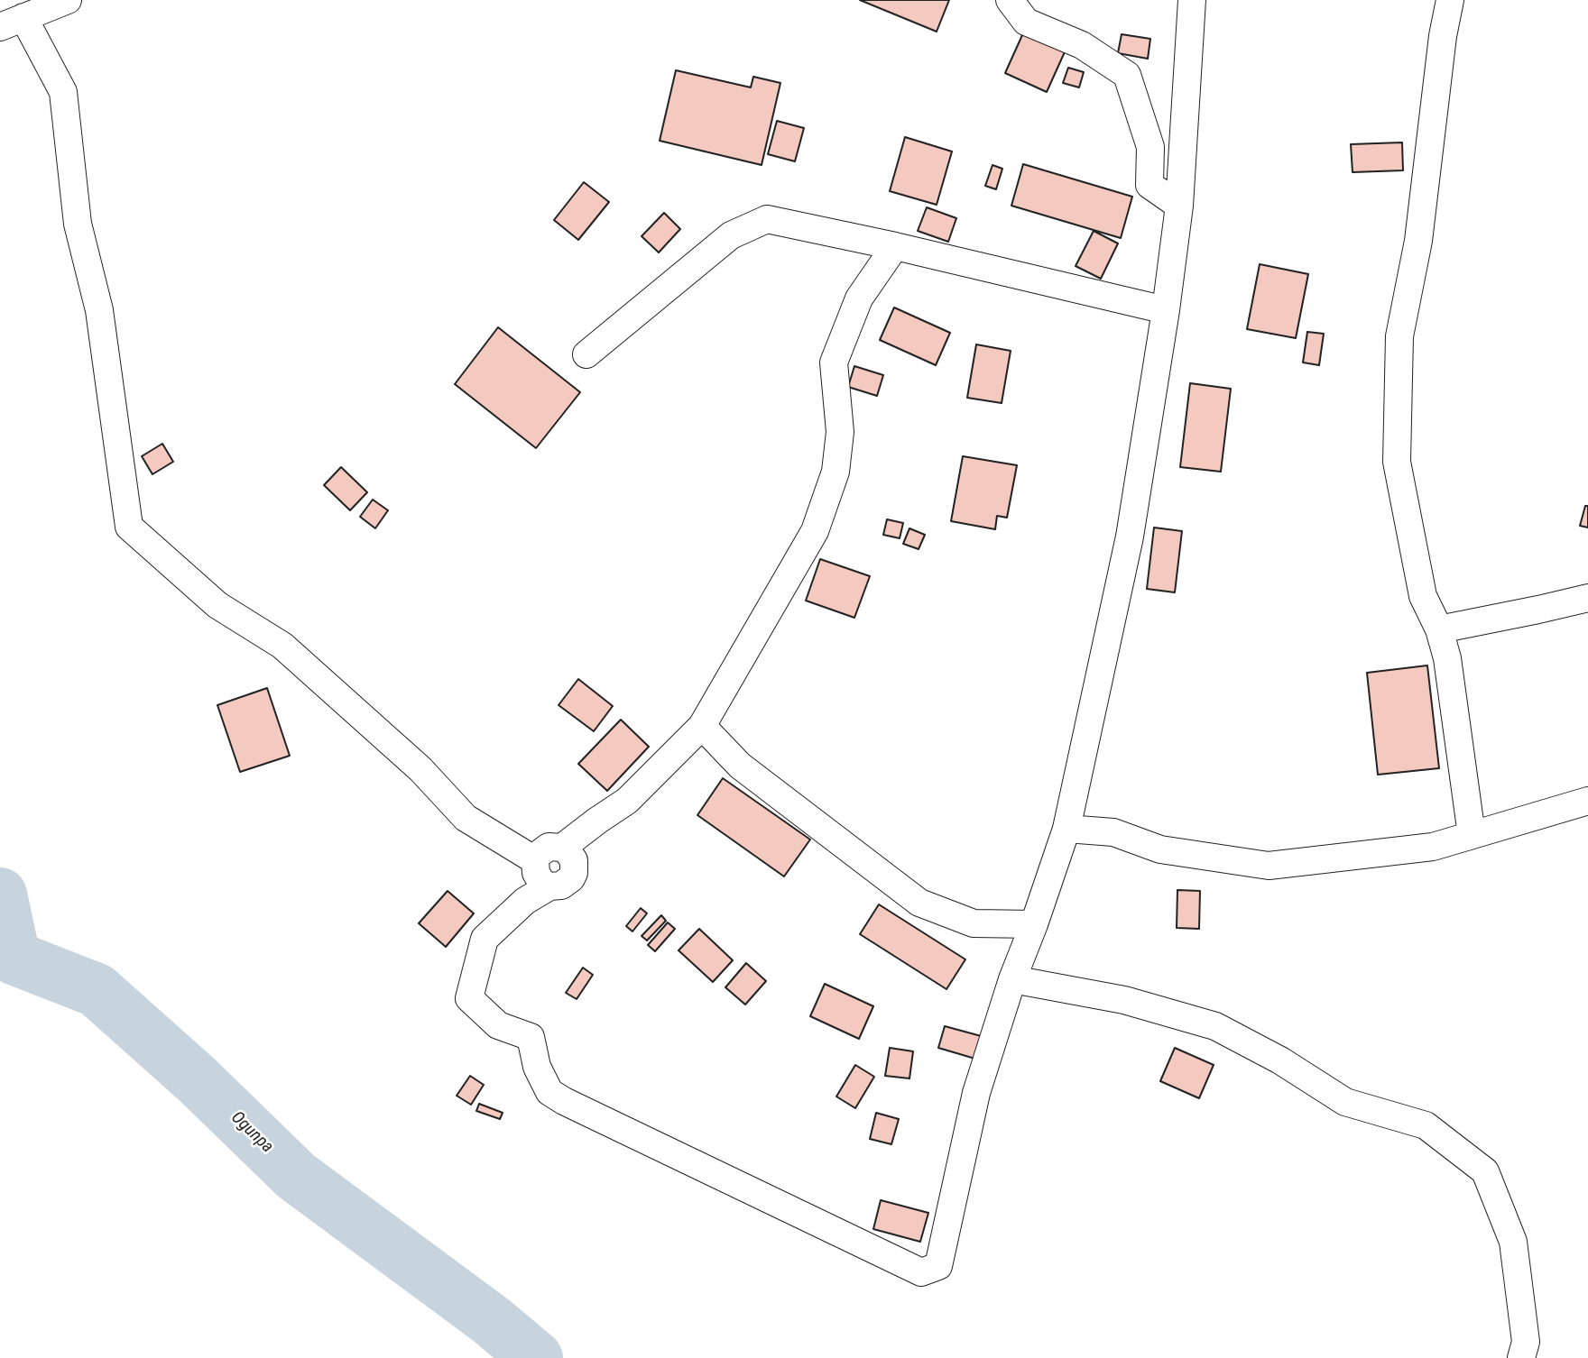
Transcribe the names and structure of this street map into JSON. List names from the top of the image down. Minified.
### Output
{"water":["Ogunpa"]}
